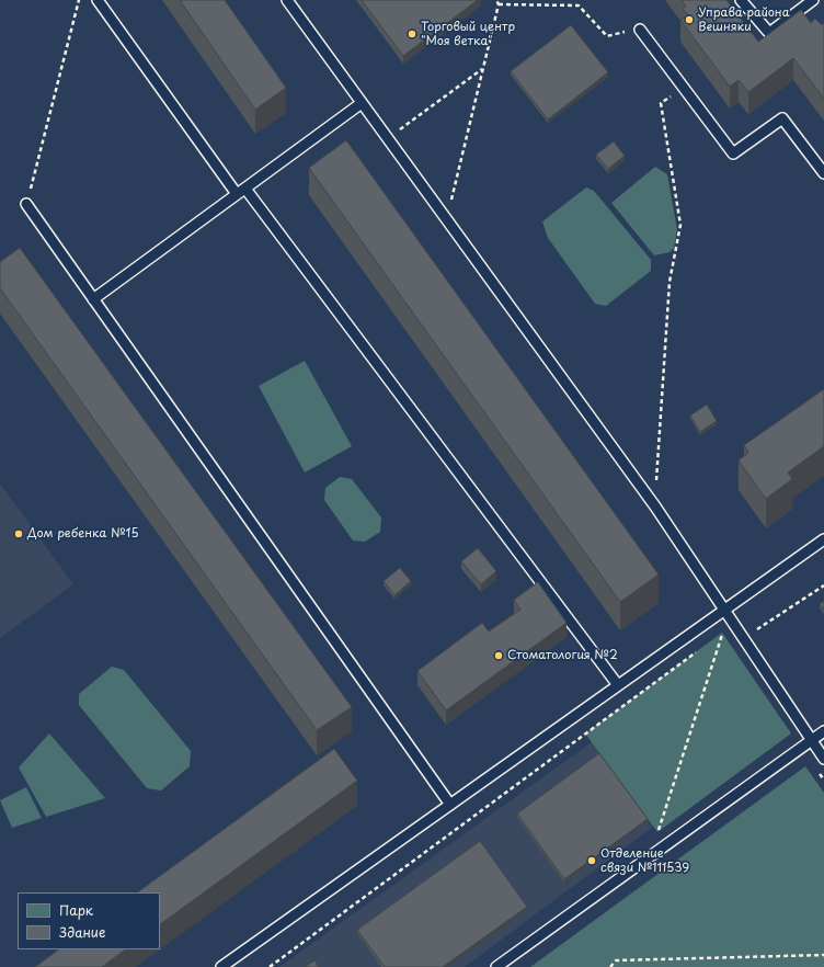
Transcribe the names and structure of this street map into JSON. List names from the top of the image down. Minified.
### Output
{"places":["Управа района Вешняки","Торговый центр \"Моя ветка\"","Дом ребенка №15","Стоматология №2","Отделение связи №111539"],"legend":["Парк","Здание"]}
